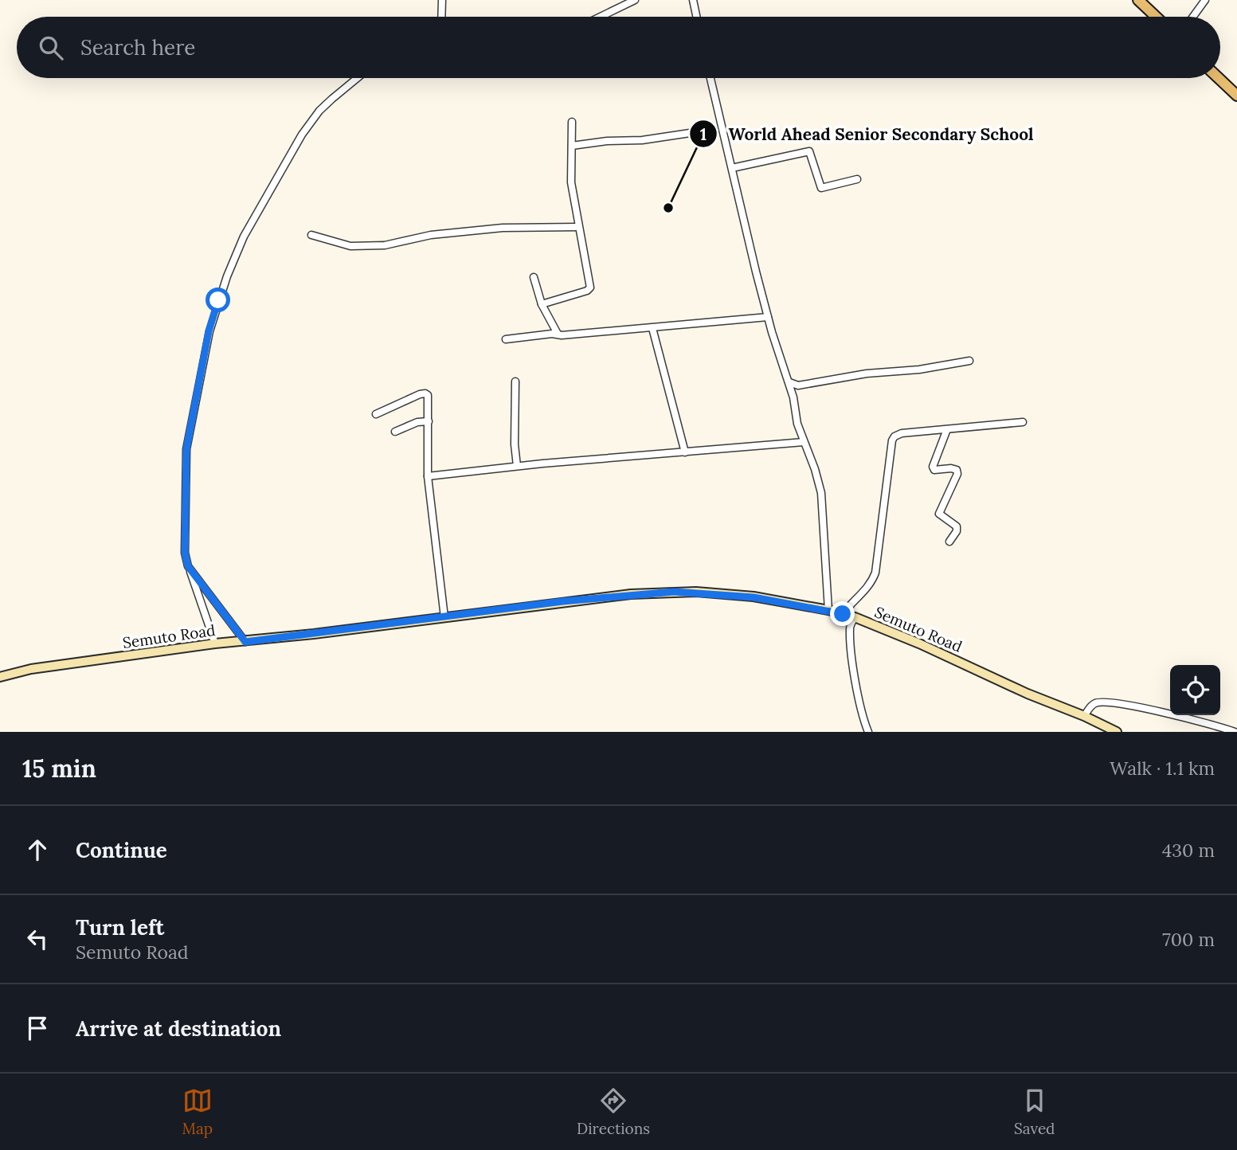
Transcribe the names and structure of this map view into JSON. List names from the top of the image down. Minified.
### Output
{"streets":{"main road":["Semuto Road"]},"places":["World Ahead Senior Secondary School"],"page":{"search":"Search here","heading":["15 min","Walk · 1.1 km"],"list":[["Continue","430 m"],["Turn left","Semuto Road","700 m"],"Arrive at destination"],"nav":["Map","Directions","Saved"]}}
